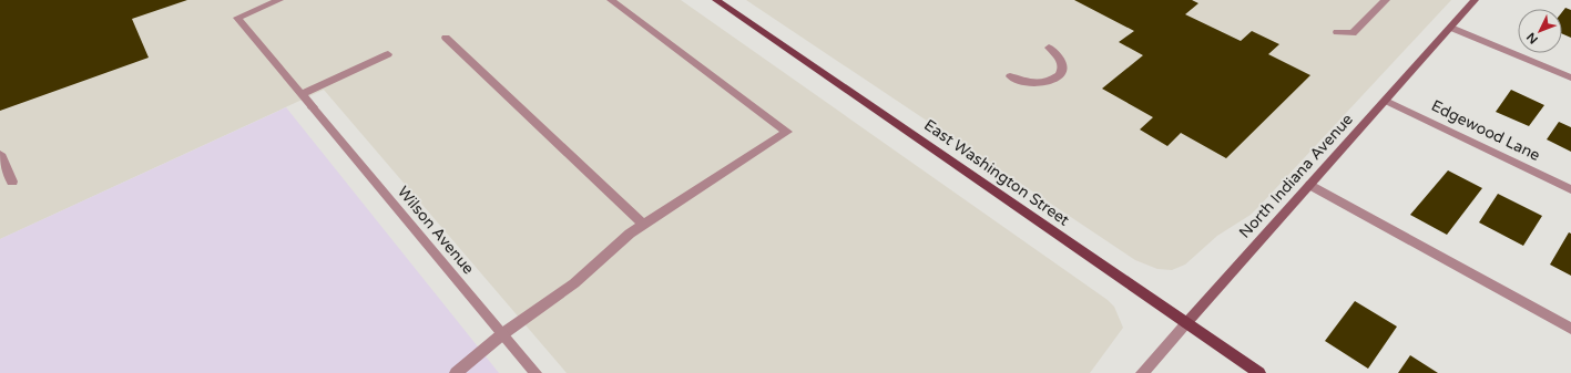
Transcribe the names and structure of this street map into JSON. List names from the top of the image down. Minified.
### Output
{"streets":{"main road":["East Washington Street"],"street":["Edgewood Lane","North Indiana Avenue","Wilson Avenue"]},"crossings":[["Edgewood Lane","North Indiana Avenue"],["East Washington Street","North Indiana Avenue"]],"north":"bottom left"}
